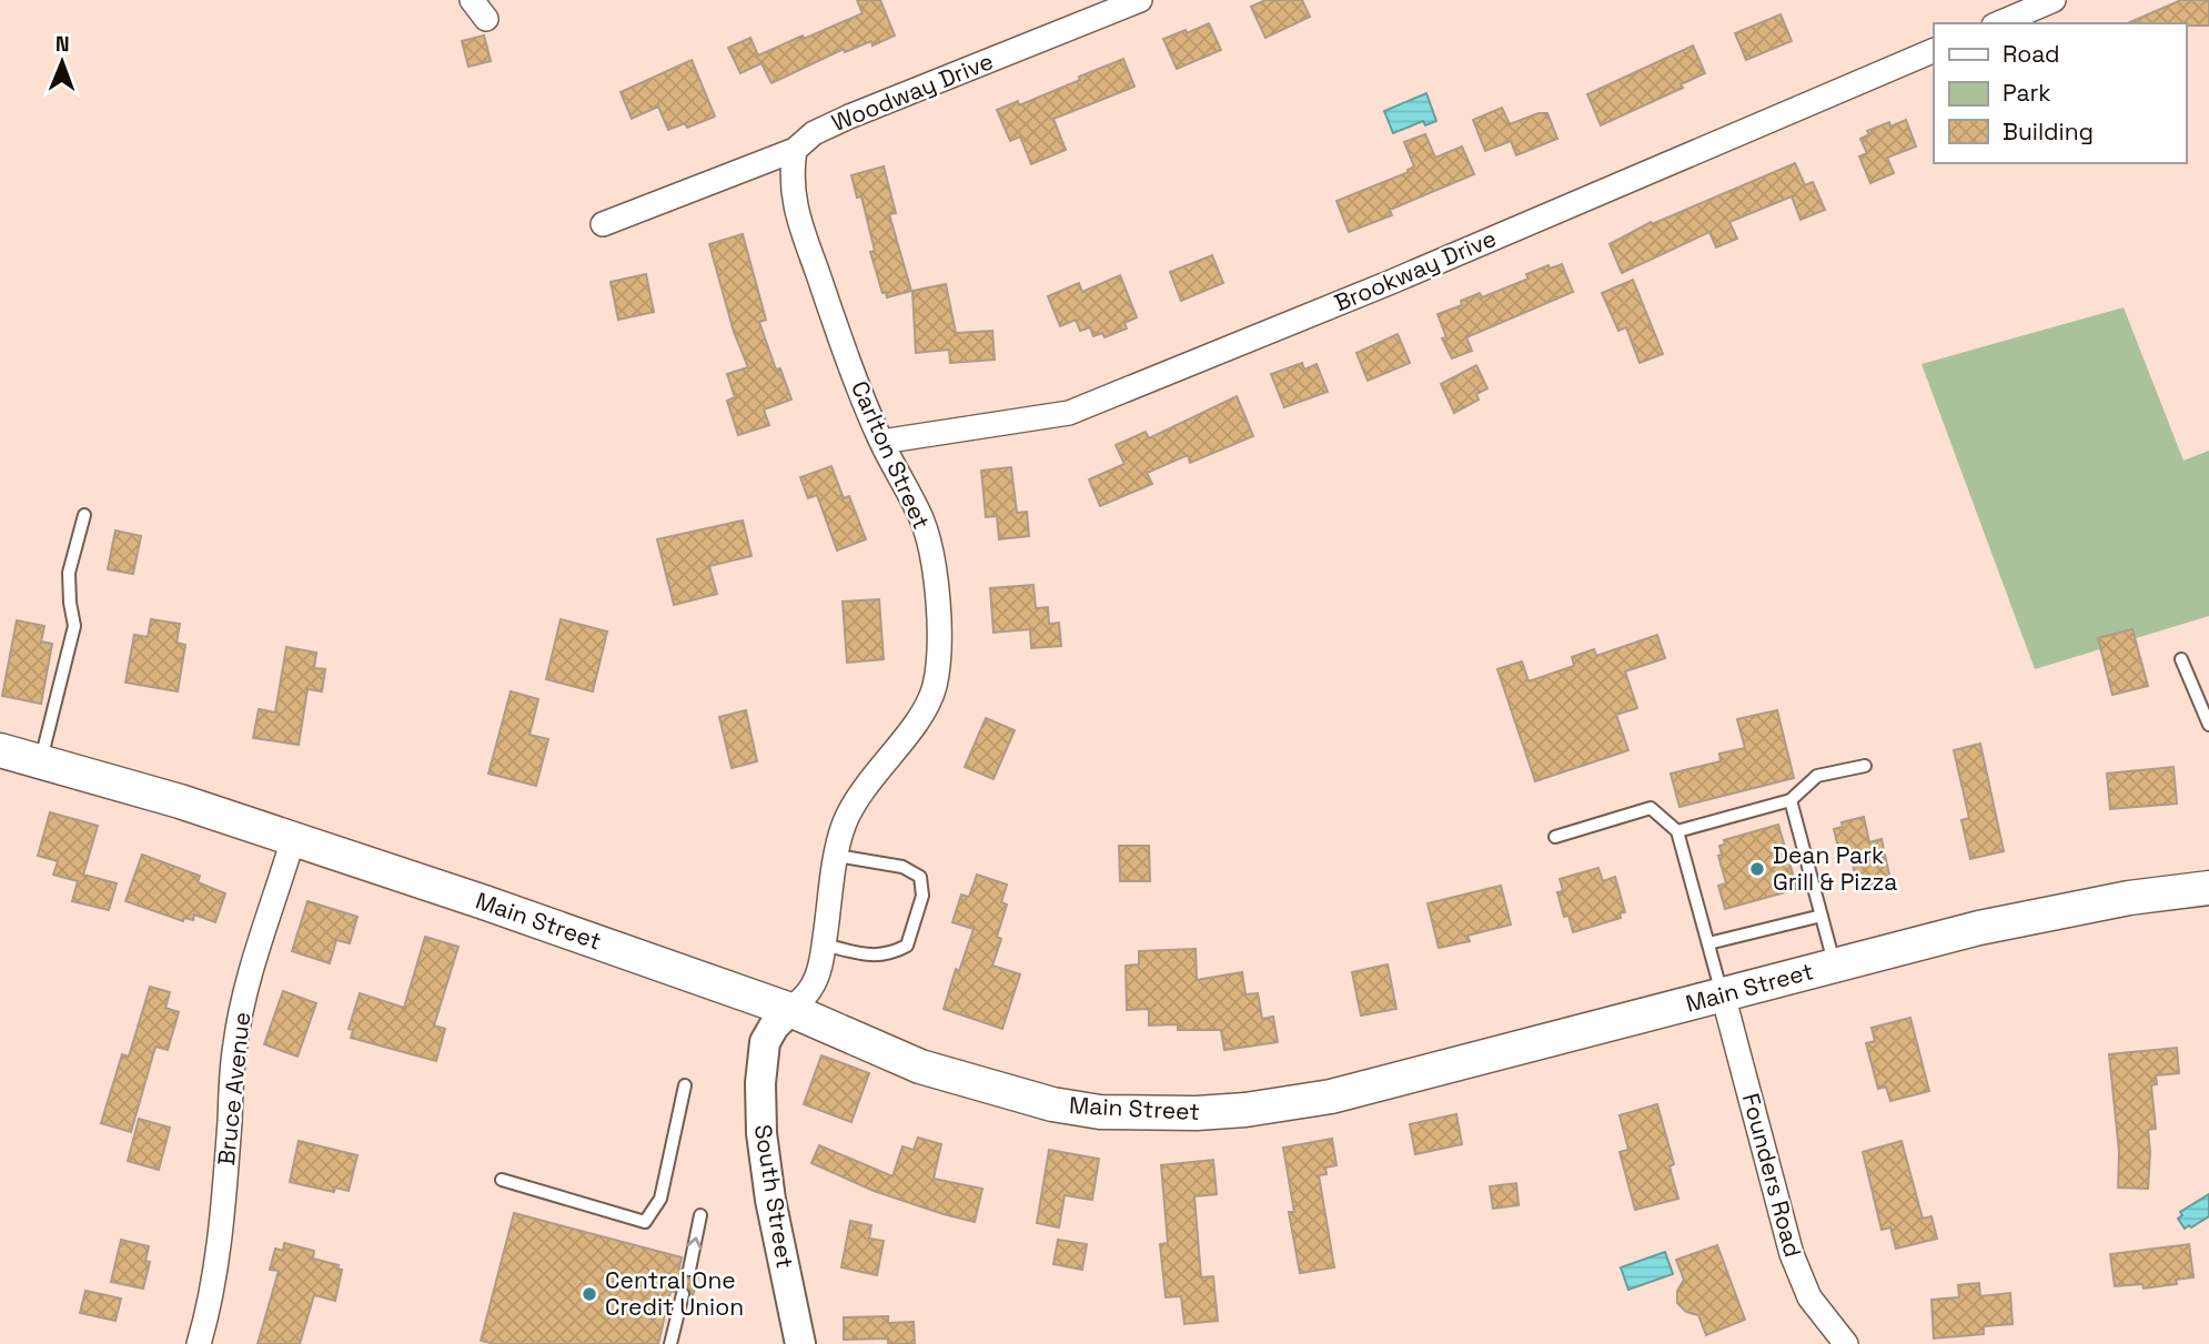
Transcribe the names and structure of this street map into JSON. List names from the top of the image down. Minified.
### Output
{"streets":{"main road":["Main Street"],"street":["Woodway Drive","Brookway Drive","Carlton Street","Bruce Avenue","Founders Road","South Street"]},"crossings":[["Woodway Drive","Carlton Street"],["Brookway Drive","Carlton Street"],["Carlton Street","Main Street"],["Carlton Street","South Street"],["Main Street","Bruce Avenue"],["Main Street","Founders Road"],["Main Street","South Street"]],"places":["Dean Park Grill & Pizza","Central One Credit Union"],"legend":["Road","Park","Building"],"north":"top"}
